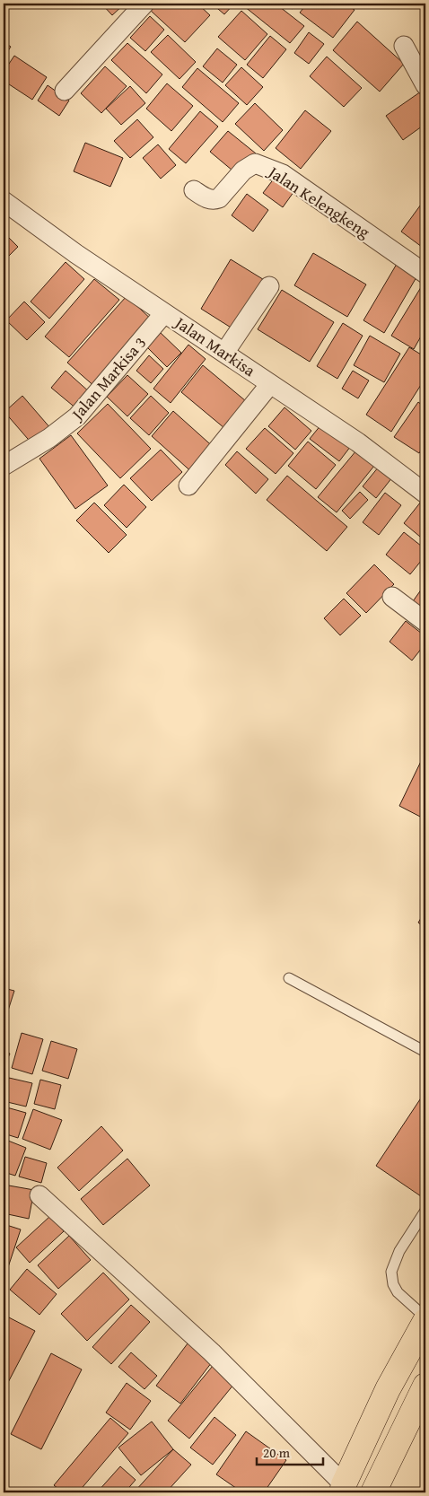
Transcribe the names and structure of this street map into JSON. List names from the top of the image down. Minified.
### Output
{"streets":{"street":["Jalan Kelengkeng","Jalan Markisa","Jalan Markisa 3"]},"crossings":[["Jalan Markisa","Jalan Markisa 3"]],"scale_bar":"20 m"}
